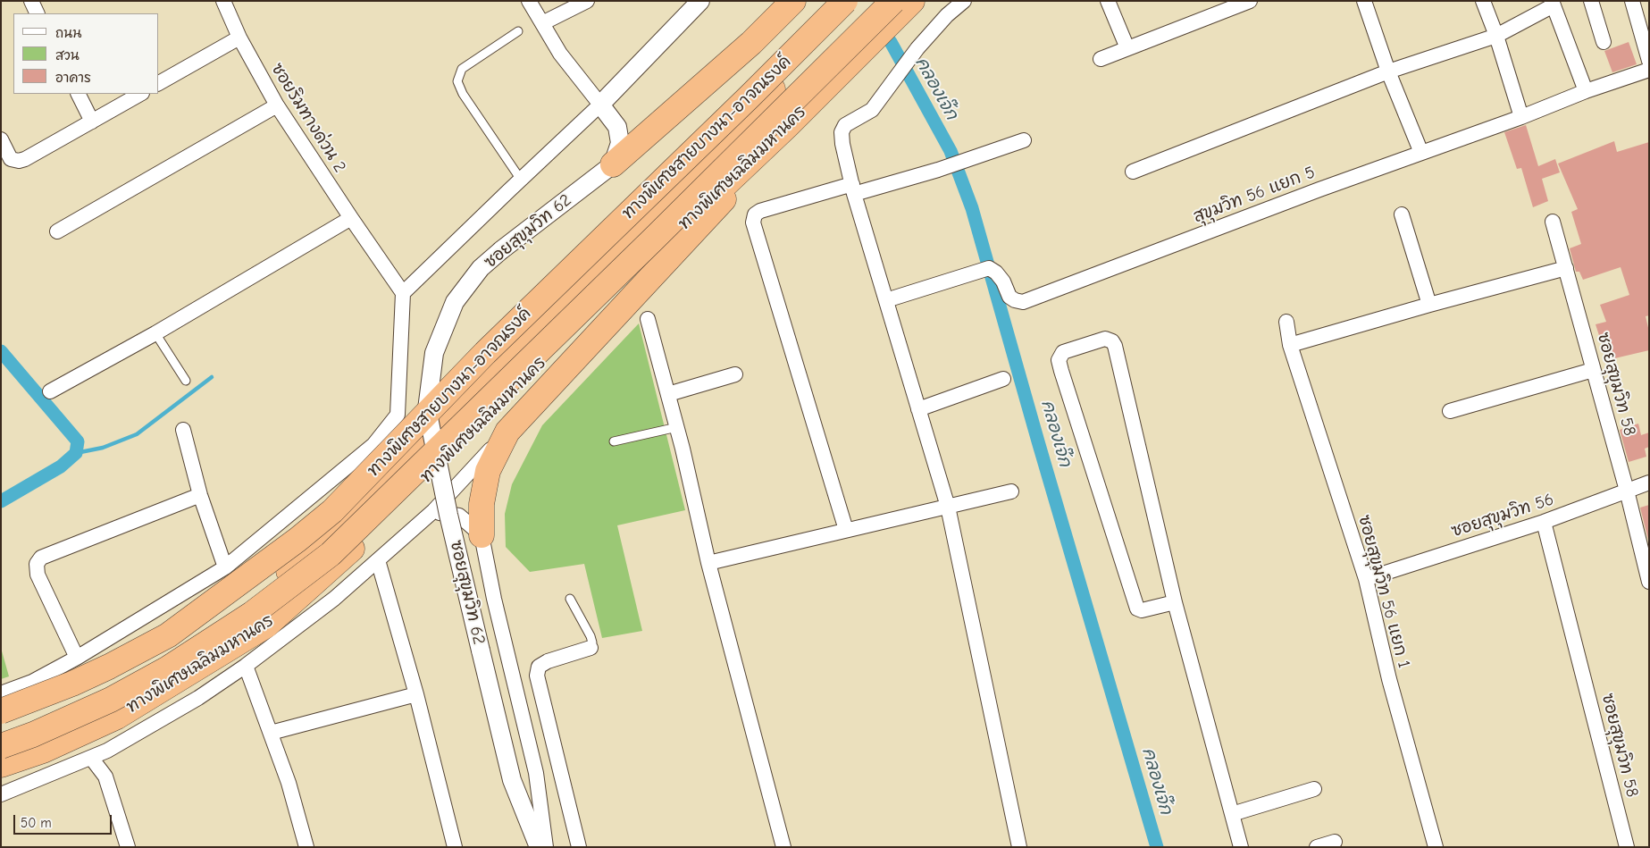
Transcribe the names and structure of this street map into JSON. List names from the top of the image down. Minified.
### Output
{"streets":{"highway":["ทางพิเศษสายบางนา-อาจณรงค์","ทางพิเศษเฉลิมมหานคร"],"street":["ซอยริมทางด่วน 2","สุขุมวิท 56 แยก 5","ซอยสุขุมวิท 62","ซอยสุขุมวิท 58","ซอยสุขุมวิท 56","ซอยสุขุมวิท 56 แยก 1"]},"crossings":[["ซอยสุขุมวิท 58","ซอยสุขุมวิท 56"],["ซอยสุขุมวิท 56","ซอยสุขุมวิท 56 แยก 1"]],"water":["คลองเจ๊ก"],"legend":["ถนน","สวน","อาคาร"],"scale_bar":"50 m"}
